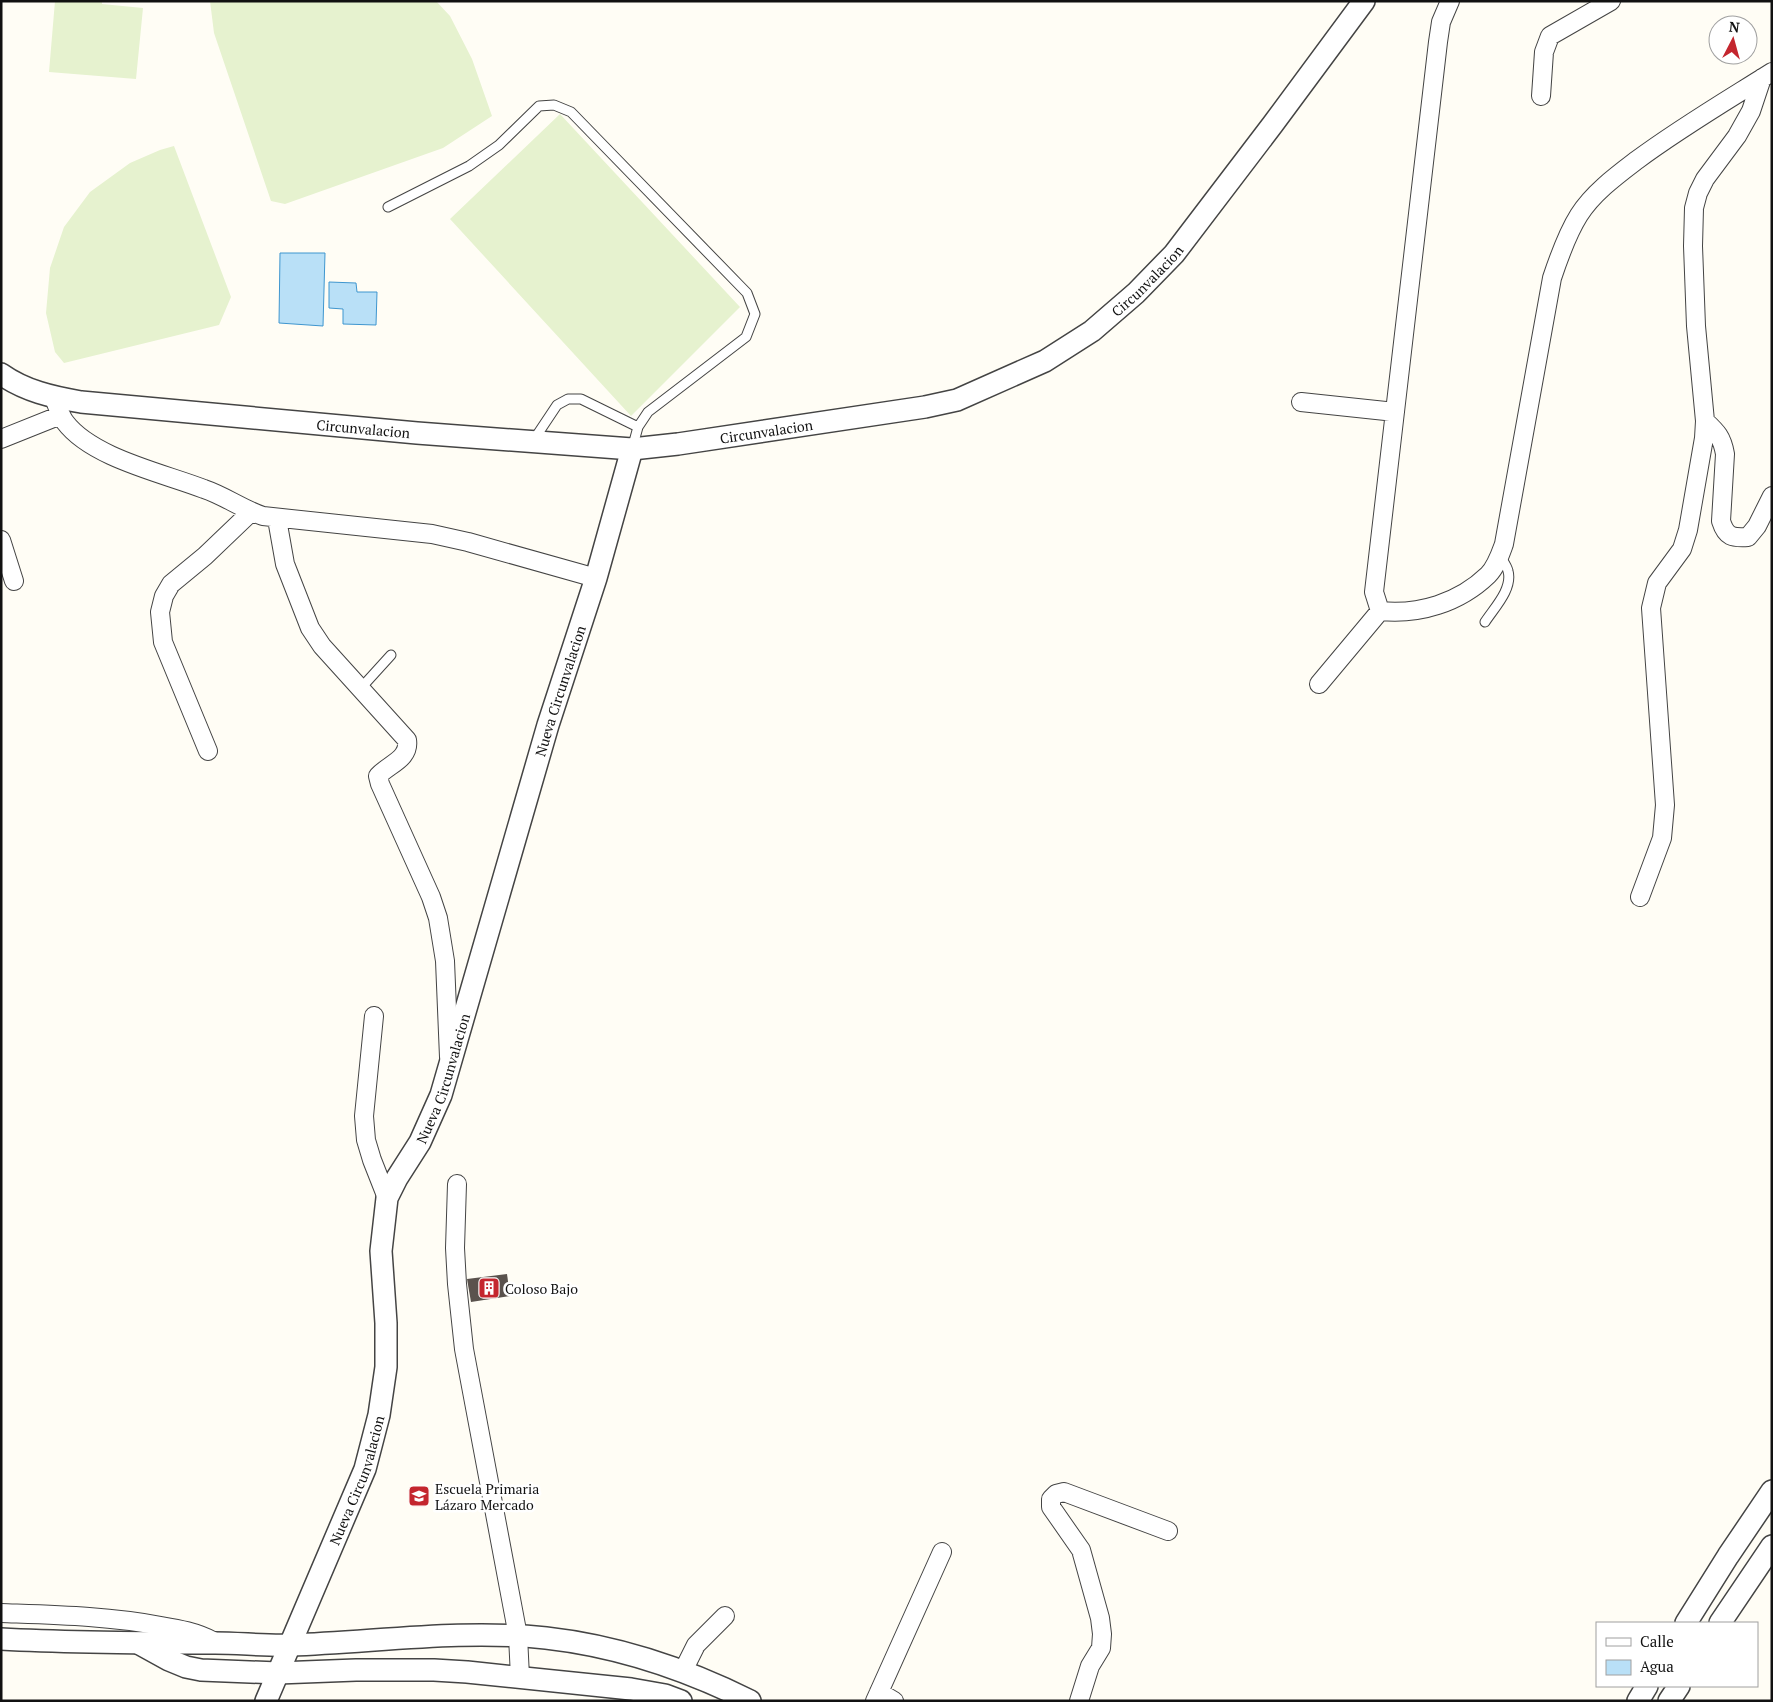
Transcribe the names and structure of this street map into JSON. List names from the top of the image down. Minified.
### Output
{"streets":{"street":["Circunvalacion","Nueva Circunvalacion"]},"crossings":[["Circunvalacion","Nueva Circunvalacion"]],"places":{"building":["Coloso Bajo"],"school or university":["Escuela Primaria Lázaro Mercado"]},"legend":["Calle","Agua"],"north":"top"}
